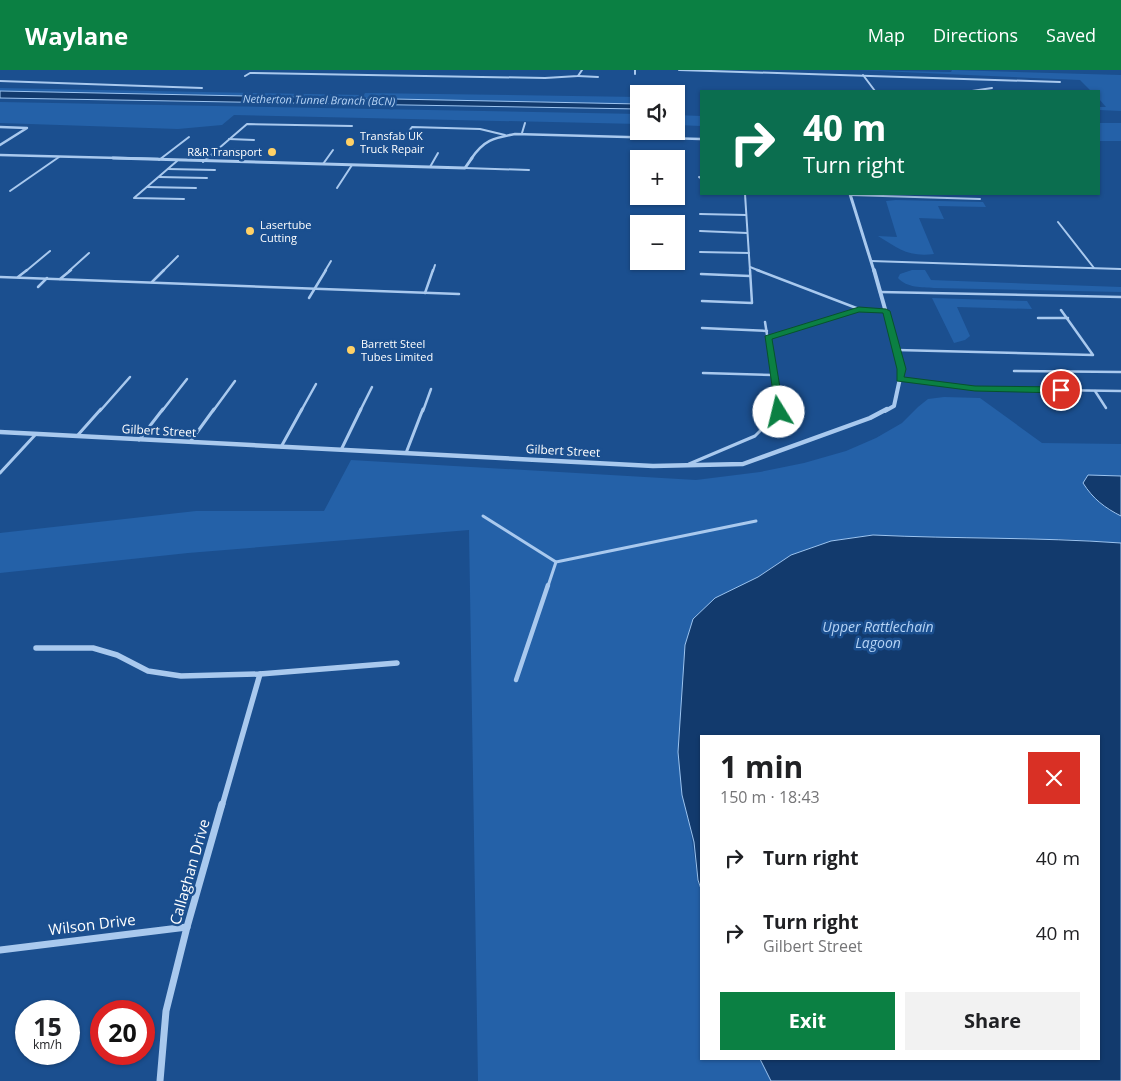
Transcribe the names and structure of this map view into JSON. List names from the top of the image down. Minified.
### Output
{"streets":{"street":["Gilbert Street","Callaghan Drive","Wilson Drive"]},"crossings":[["Callaghan Drive","Wilson Drive"]],"water":["Netherton Tunnel Branch (BCN)","Upper Rattlechain Lagoon"],"places":["Transfab UK Truck Repair","R&R Transport","Lasertube Cutting","Barrett Steel Tubes Limited"],"page":{"header":"Waylane","nav":["Map","Directions","Saved"],"map_buttons":["+","−"],"turn":["40 m","Turn right"],"heading":["1 min","150 m · 18:43"],"list":[{"name":"Turn right","value":"40 m"},{"name":"Turn right","note":"Gilbert Street","value":"40 m"}],"buttons":["Exit","Share"],"speed":"15 km/h","limit":"20"}}
